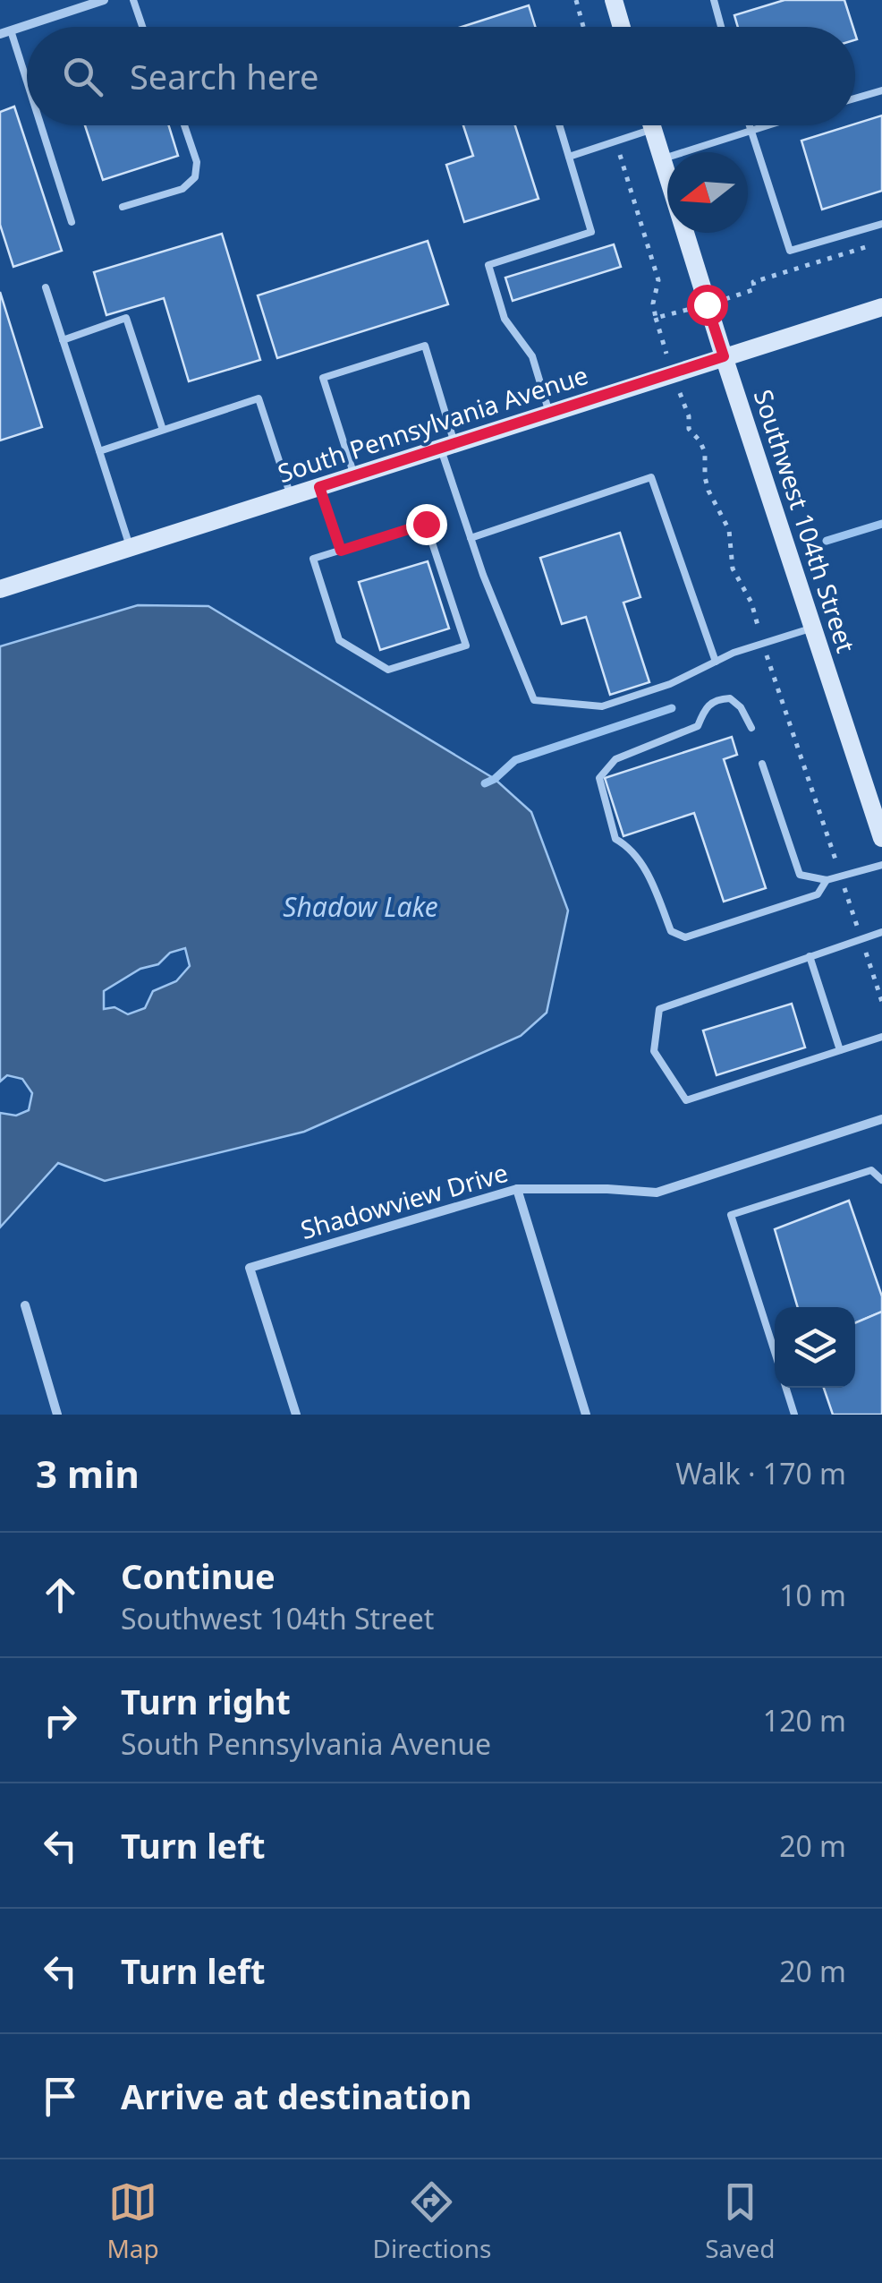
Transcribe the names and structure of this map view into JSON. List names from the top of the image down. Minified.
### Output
{"streets":{"main road":["South Pennsylvania Avenue","Southwest 104th Street"],"street":["Shadowview Drive"]},"crossings":[["South Pennsylvania Avenue","Southwest 104th Street"]],"water":["Shadow Lake"],"north":"left","page":{"search":"Search here","heading":["3 min","Walk · 170 m"],"list":[["Continue","Southwest 104th Street","10 m"],["Turn right","South Pennsylvania Avenue","120 m"],["Turn left","20 m"],["Turn left","20 m"],"Arrive at destination"],"nav":["Map","Directions","Saved"]}}
